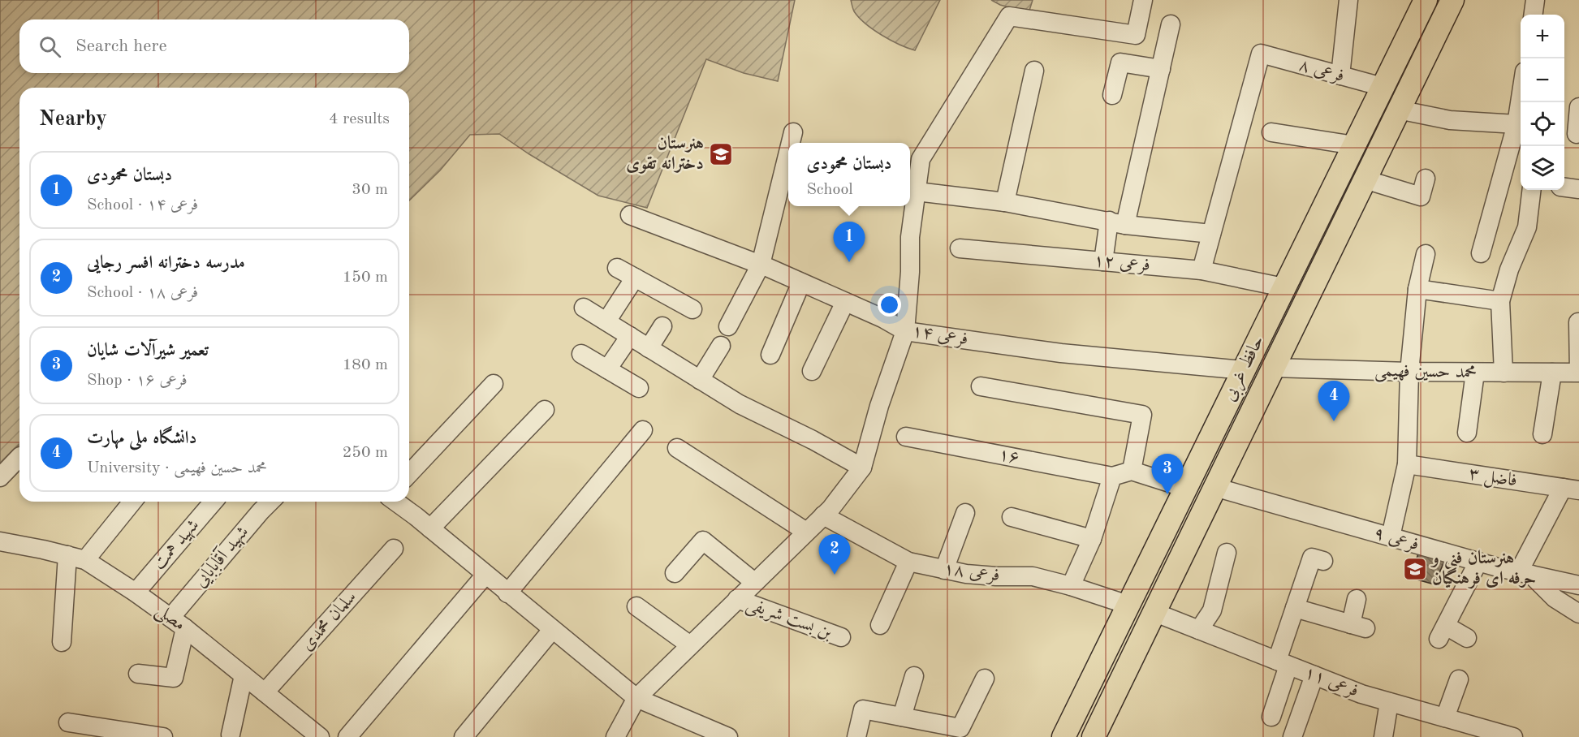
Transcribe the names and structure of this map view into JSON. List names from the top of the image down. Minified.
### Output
{"streets":{"main road":["حافظ غربی"],"street":["فرعی ۸","فرعی ۱۲","فرعی ۱۴","محمد حسین فهیمی","۱۶","فاضل ۳","فرعی ۹","شهید همت","شهید آقابابایی","فرعی ۱۸","مصلی","بن بست شریفی","سلمان محمدی","فرعی ۱۱"]},"crossings":[["فرعی ۸","حافظ غربی"],["فرعی ۱۲","حافظ غربی"],["فرعی ۱۴","حافظ غربی"],["حافظ غربی","محمد حسین فهیمی"],["حافظ غربی","۱۶"],["حافظ غربی","فرعی ۹"],["حافظ غربی","فرعی ۱۸"],["حافظ غربی","فرعی ۱۱"],["شهید همت","مصلی"],["شهید آقابابایی","مصلی"],["مصلی","سلمان محمدی"]],"places":{"school or university":["هنرستان دخترانه تقوی","هنرستان فنی و حرفه ای فرهنگیان"]},"page":{"map_buttons":["+","−"],"search":"Search here","heading":["Nearby","4 results"],"popup":["دبستان محمودی","School"],"list":[{"mark":"1","name":"دبستان محمودی","note":"School · فرعی ۱۴","value":"30 m"},{"mark":"2","name":"مدرسه دخترانه افسر رجایی","note":"School · فرعی ۱۸","value":"150 m"},{"mark":"3","name":"تعمیر شیرآلات شایان","note":"Shop · فرعی ۱۶","value":"180 m"},{"mark":"4","name":"دانشگاه ملی مهارت","note":"University · محمد حسین فهیمی","value":"250 m"}],"pins":["1","4","3","2"]}}
